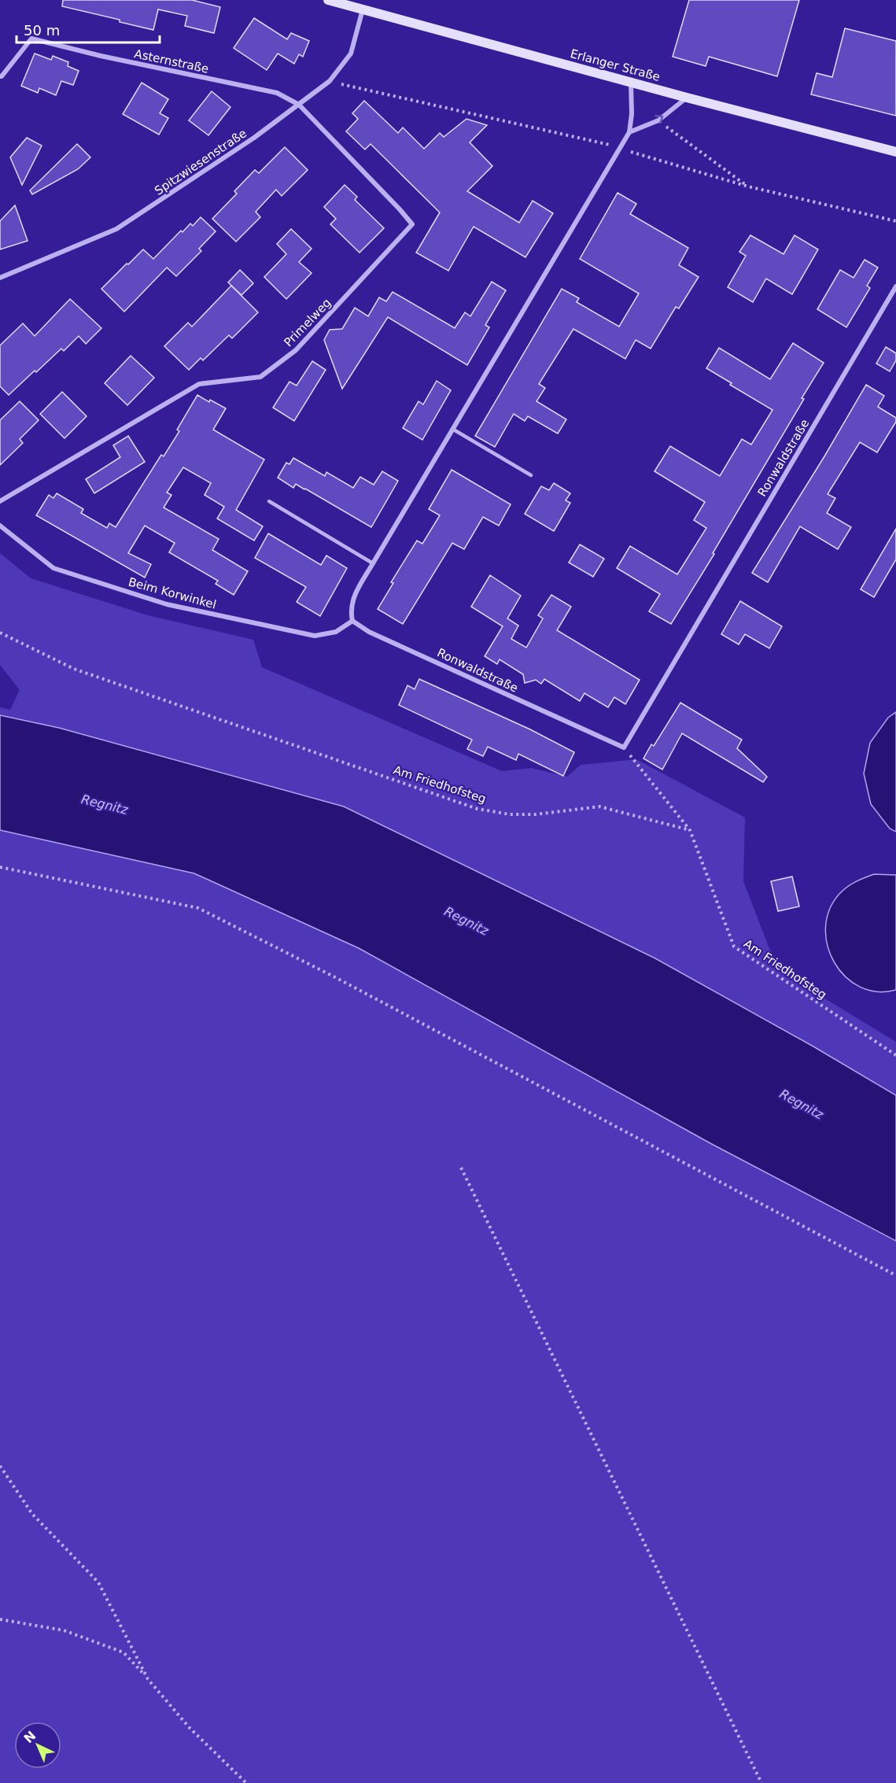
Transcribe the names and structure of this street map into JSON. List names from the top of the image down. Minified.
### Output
{"streets":{"main road":["Erlanger Straße"],"street":["Asternstraße","Spitzwiesenstraße","Primelweg","Ronwaldstraße","Beim Korwinkel"],"path":["Am Friedhofsteg"]},"crossings":[["Asternstraße","Spitzwiesenstraße"],["Asternstraße","Primelweg"],["Erlanger Straße","Spitzwiesenstraße"],["Spitzwiesenstraße","Primelweg"],["Ronwaldstraße","Beim Korwinkel"]],"water":["Regnitz"],"scale_bar":"50 m","north":"top left"}
